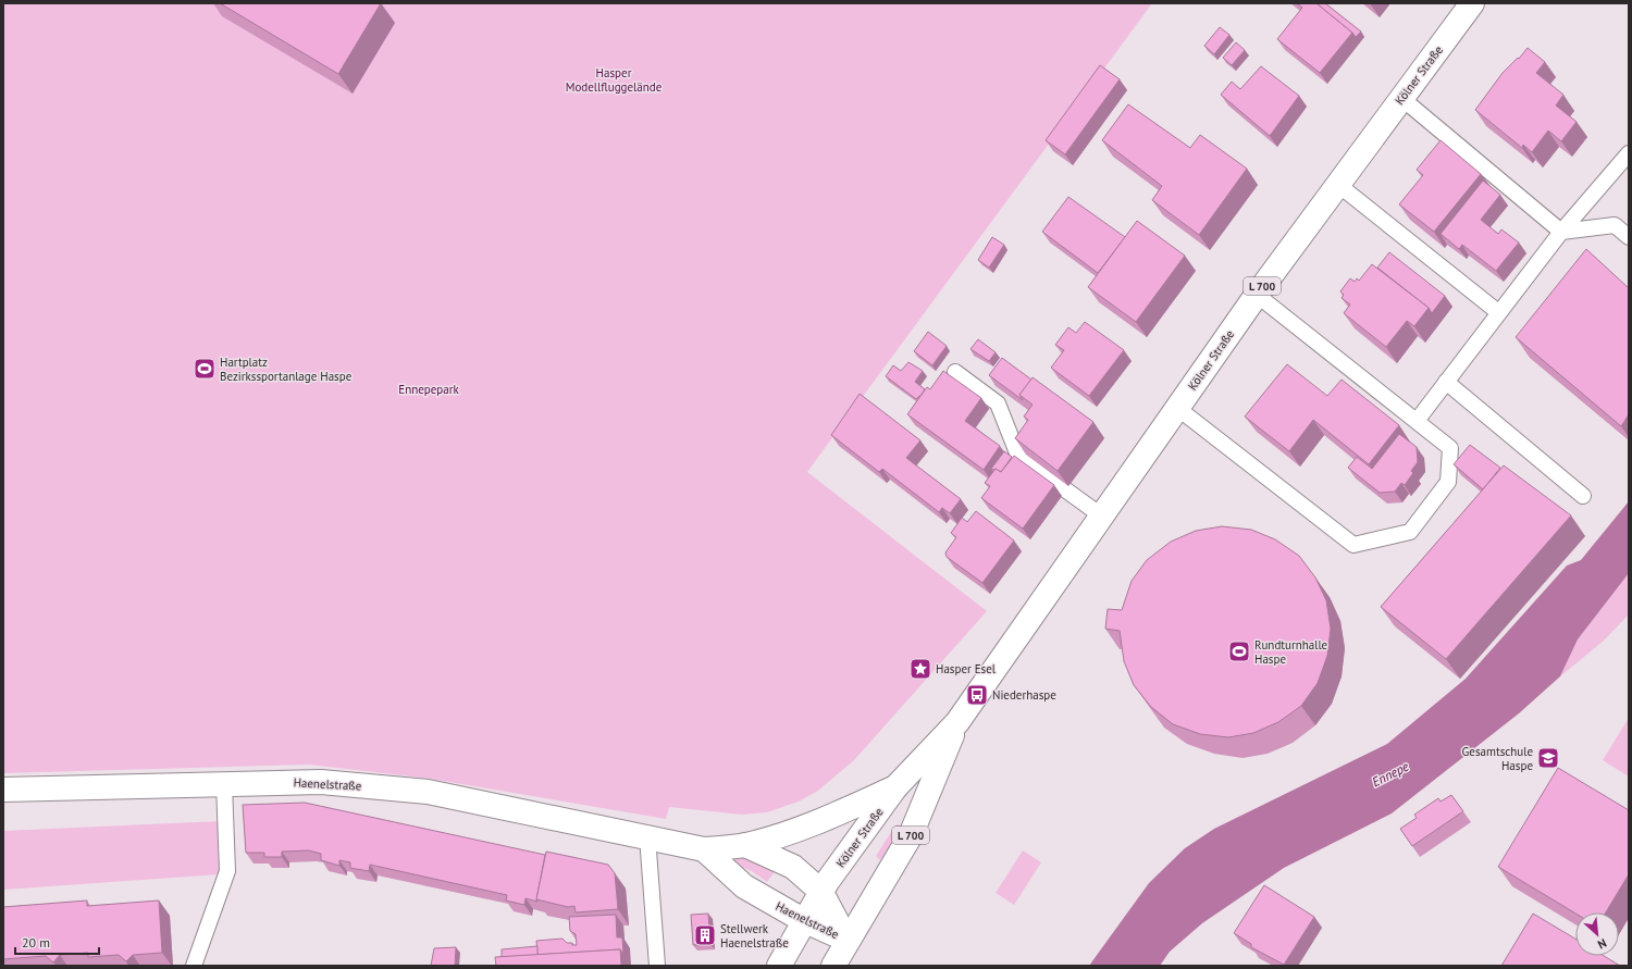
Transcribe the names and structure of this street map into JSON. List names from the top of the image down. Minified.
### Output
{"streets":{"main road":["Kölner Straße","L 700","Haenelstraße"]},"crossings":[["Kölner Straße","L 700"],["Kölner Straße","Haenelstraße"],["L 700","Haenelstraße"]],"water":["Ennepe"],"parks":["Hasper Modellfluggelände","Ennepepark"],"places":{"sports":["Hartplatz Bezirkssportanlage Haspe","Rundturnhalle Haspe"],"place":["Hasper Esel"],"bus stop":["Niederhaspe"],"school or university":["Gesamtschule Haspe"],"building":["Stellwerk Haenelstraße"]},"scale_bar":"20 m","north":"bottom right"}
